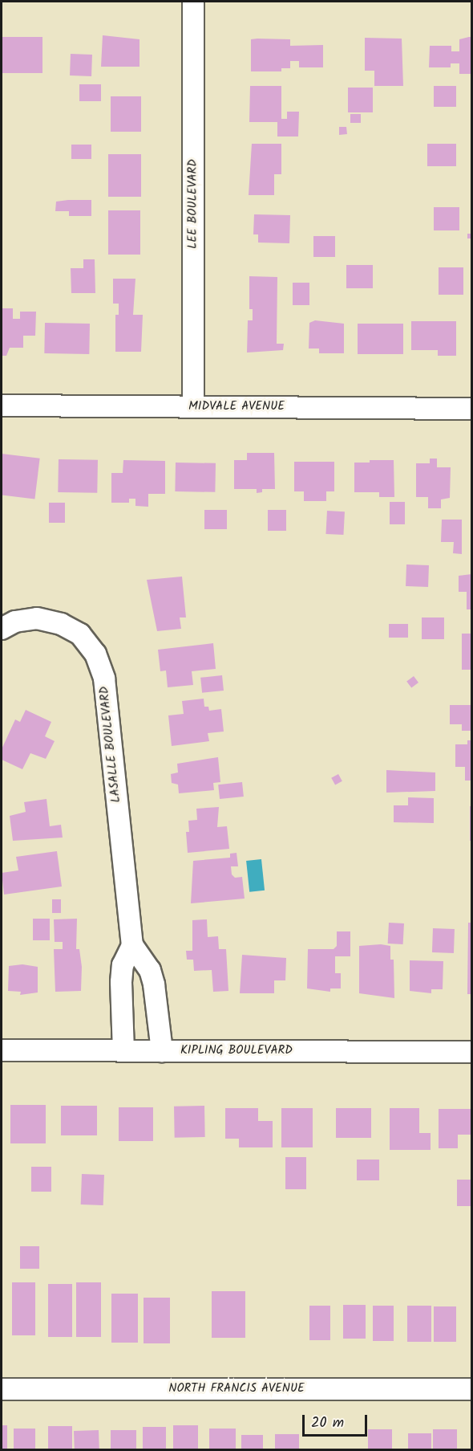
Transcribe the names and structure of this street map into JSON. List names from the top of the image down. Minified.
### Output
{"streets":{"street":["LEE BOULEVARD","MIDVALE AVENUE","LASALLE BOULEVARD","KIPLING BOULEVARD","NORTH FRANCIS AVENUE"]},"crossings":[["LEE BOULEVARD","MIDVALE AVENUE"],["LASALLE BOULEVARD","KIPLING BOULEVARD"]],"scale_bar":"20 m"}
